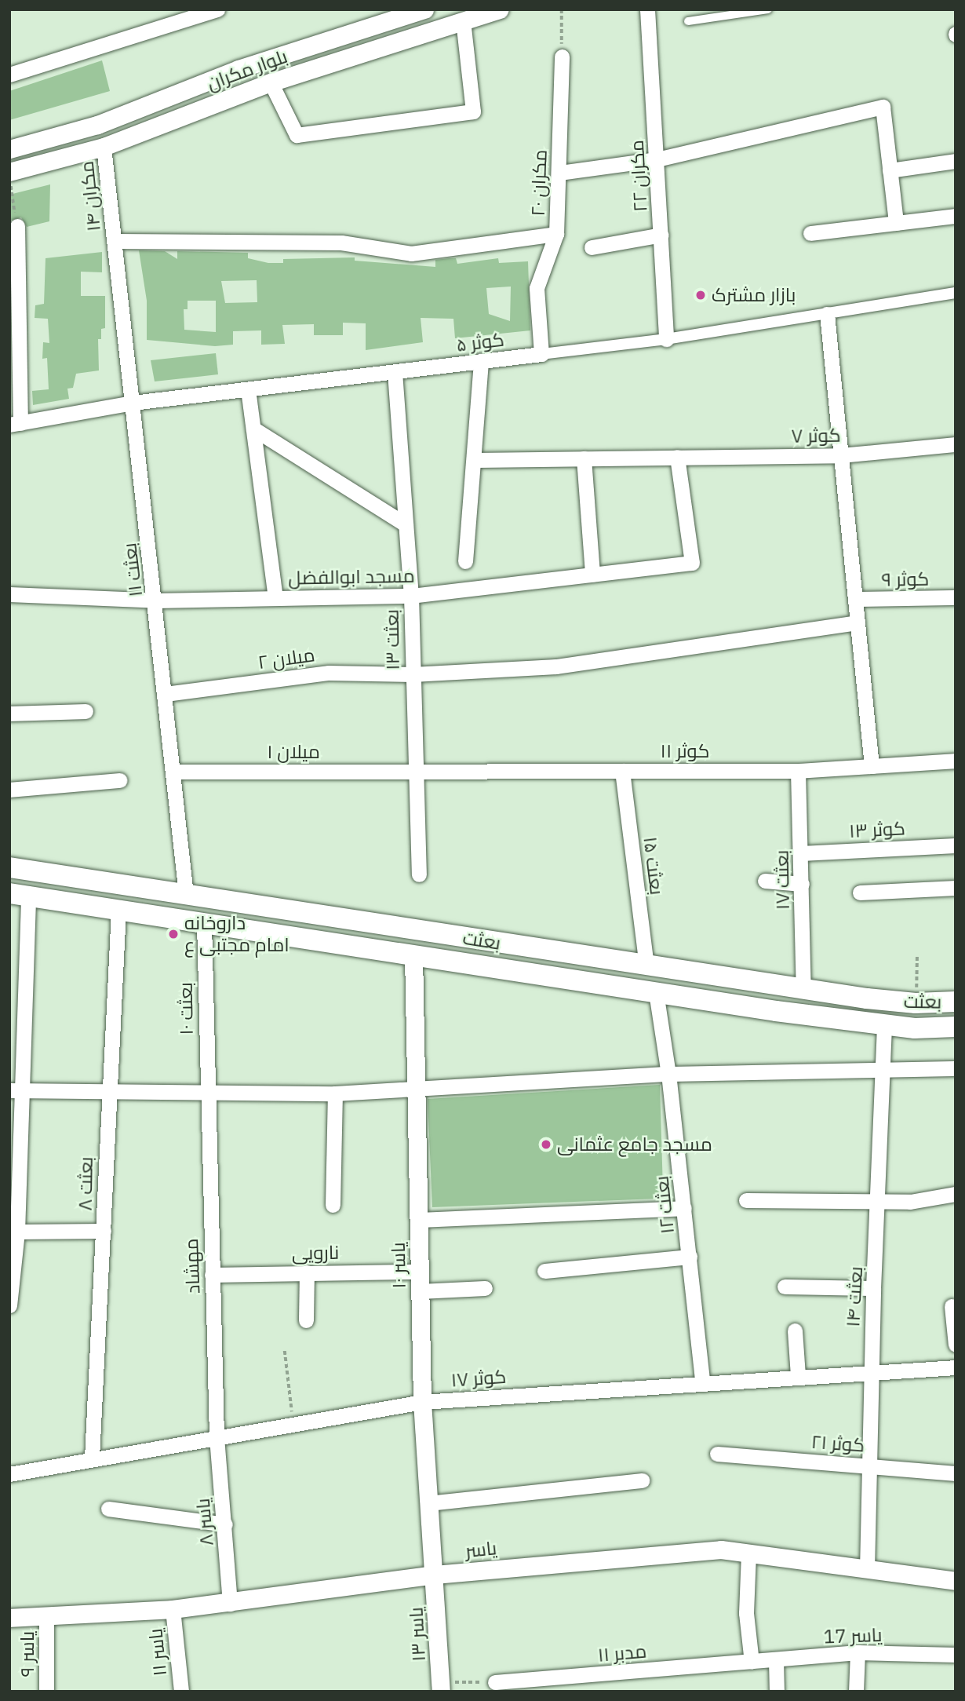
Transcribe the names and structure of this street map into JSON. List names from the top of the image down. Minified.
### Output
{"streets":{"main road":["بعثت"],"street":["بلوار مکران","مکران ۲۲","مکران ۲۰","مکران ۱۴","کوثر ۵","کوثر ۷","بعثت ۱۱","مسجد ابوالفضل","کوثر ۹","بعثت ۱۳","میلان ۲","کوثر ۱۱","میلان ۱","کوثر ۱۳","بعثت ۱۵","بعثت ۱۷","بعثت ۱۰","بعثت ۸","بعثت ۱۲","نارویی","یاسر ۱۰","مهشاد","بعثت ۱۴","کوثر ۱۷","کوثر ۲۱","یاسر ۸","یاسر","یاسر ۱۳","یاسر 17","یاسر ۱۱","مدبر ۱۱","یاسر ۹"]},"crossings":[["بلوار مکران","مکران ۱۴"],["مکران ۲۲","کوثر ۵"],["مکران ۲۰","کوثر ۵"],["مکران ۱۴","بعثت ۱۱"],["کوثر ۵","بعثت ۱۱"],["کوثر ۵","بعثت ۱۳"],["کوثر ۷","مسجد ابوالفضل"],["بعثت ۱۱","مسجد ابوالفضل"],["بعثت ۱۱","میلان ۲"],["بعثت ۱۱","میلان ۱"],["بعثت ۱۱","بعثت"],["مسجد ابوالفضل","بعثت ۱۳"],["بعثت ۱۳","میلان ۲"],["بعثت ۱۳","کوثر ۱۱"],["بعثت ۱۳","میلان ۱"],["کوثر ۱۱","میلان ۱"],["کوثر ۱۱","بعثت ۱۵"],["کوثر ۱۱","بعثت ۱۷"],["کوثر ۱۳","بعثت ۱۷"],["بعثت ۱۵","بعثت"],["بعثت ۱۷","بعثت"],["بعثت","بعثت ۱۰"],["بعثت","بعثت ۸"],["بعثت","بعثت ۱۲"],["بعثت","یاسر ۱۰"],["بعثت","بعثت ۱۴"],["بعثت ۱۰","مهشاد"],["بعثت ۸","کوثر ۱۷"],["بعثت ۱۲","کوثر ۱۷"],["نارویی","یاسر ۱۰"],["نارویی","مهشاد"],["یاسر ۱۰","کوثر ۱۷"],["یاسر ۱۰","یاسر"],["یاسر ۱۰","یاسر ۱۳"],["مهشاد","کوثر ۱۷"],["مهشاد","یاسر ۸"],["بعثت ۱۴","کوثر ۱۷"],["بعثت ۱۴","کوثر ۲۱"],["بعثت ۱۴","یاسر"],["کوثر ۱۷","یاسر ۸"],["یاسر ۸","یاسر"],["یاسر","یاسر ۱۳"],["یاسر","یاسر ۱۱"],["یاسر","یاسر ۹"],["یاسر 17","مدبر ۱۱"]],"places":["بازار مشترک","داروخانه امام مجتبی ع","مسجد جامع عثمانی"]}
